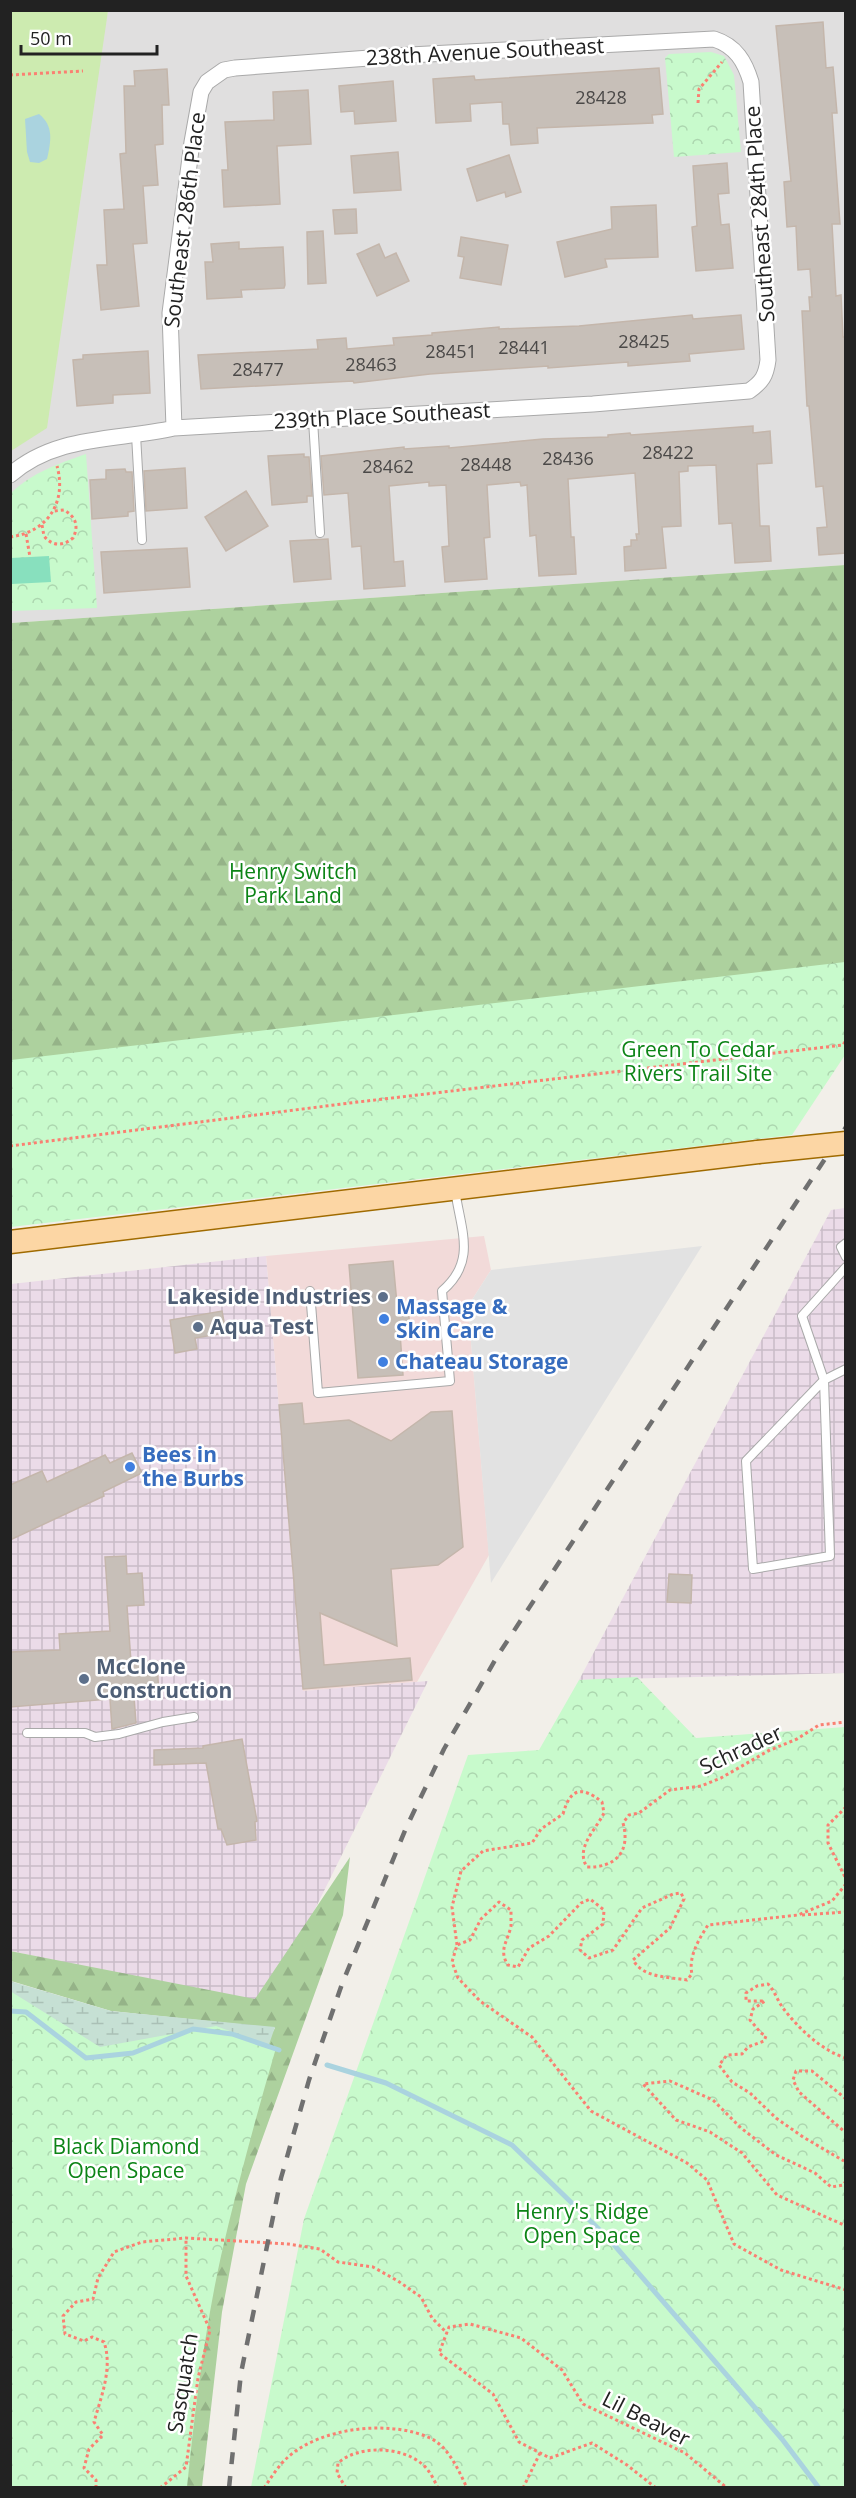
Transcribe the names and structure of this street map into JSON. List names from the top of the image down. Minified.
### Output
{"streets":{"street":["238th Avenue Southeast","Southeast 284th Place","Southeast 286th Place","239th Place Southeast"],"path":["Schrader","Sasquatch","Lil Beaver"]},"crossings":[["238th Avenue Southeast","Southeast 284th Place"],["238th Avenue Southeast","Southeast 286th Place"],["Southeast 284th Place","239th Place Southeast"],["Southeast 286th Place","239th Place Southeast"]],"parks":["Henry Switch Park Land","Green To Cedar Rivers Trail Site","Black Diamond Open Space","Henry's Ridge Open Space"],"places":["Lakeside Industries","Massage & Skin Care","Aqua Test","Chateau Storage","Bees in the Burbs","McClone Construction"],"house_numbers":["28428","28425","28441","28451","28463","28477","28422","28436","28448","28462"],"scale_bar":"50 m"}
